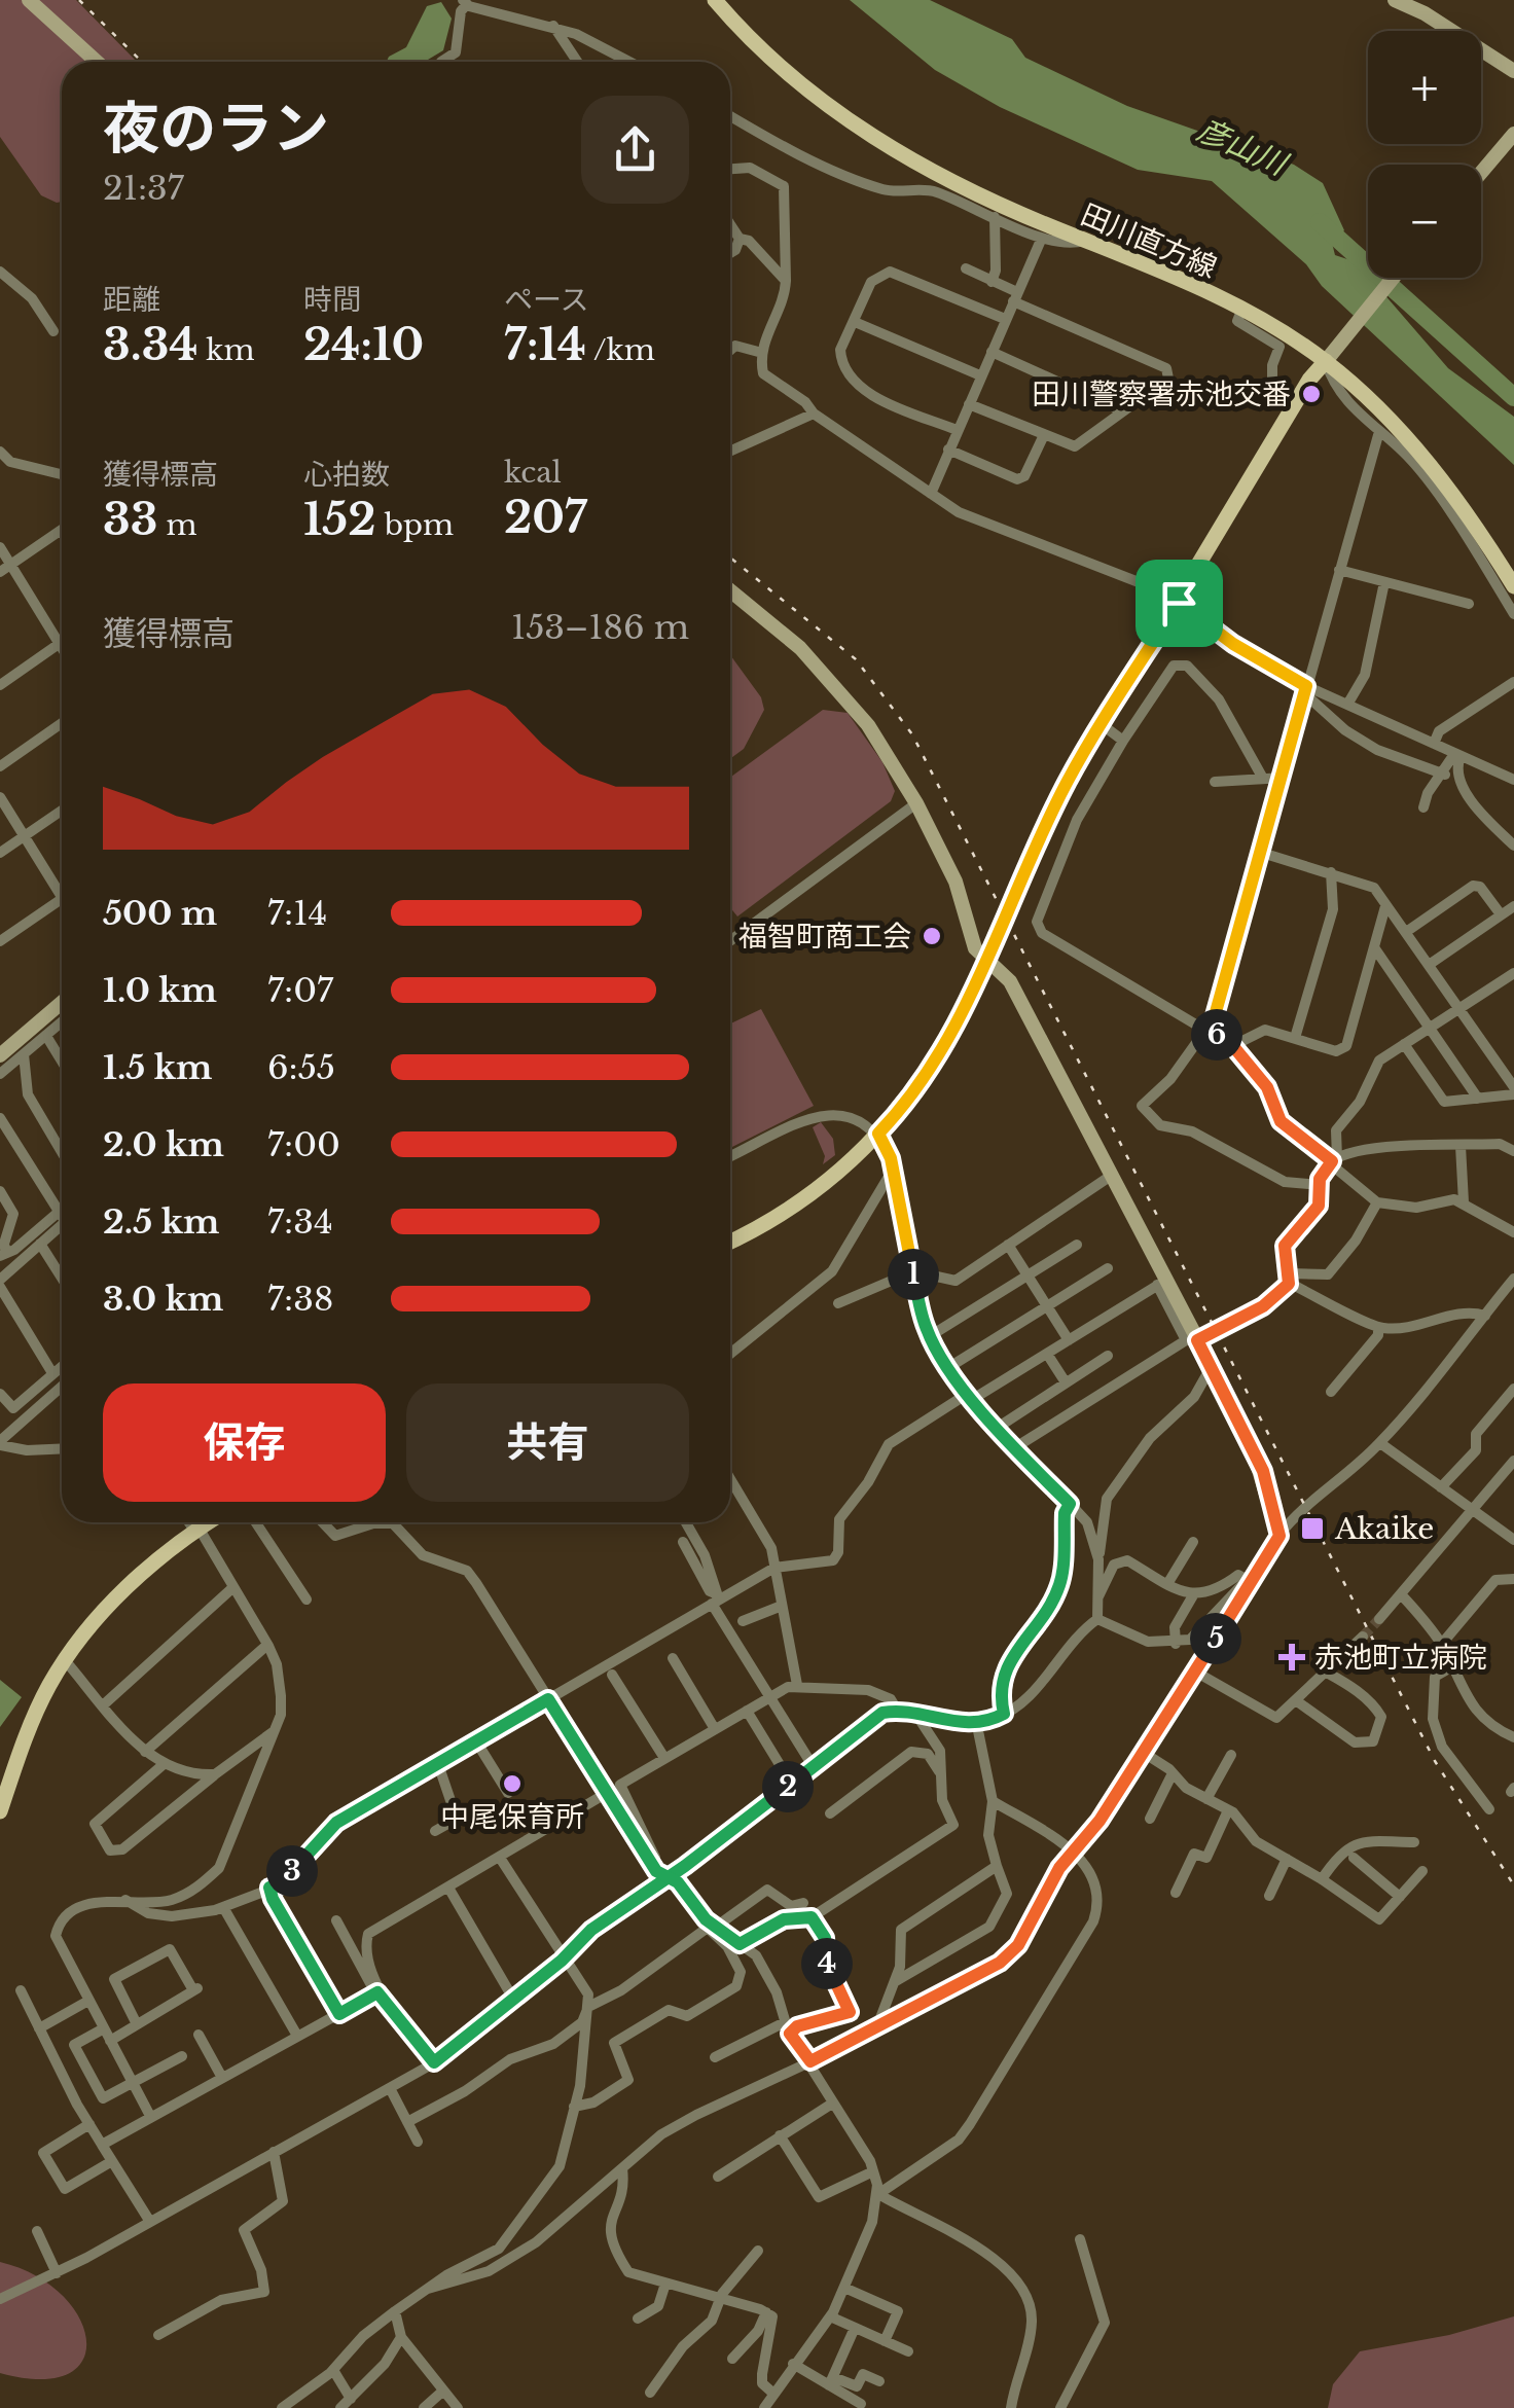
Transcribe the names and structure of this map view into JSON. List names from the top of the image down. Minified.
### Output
{"streets":{"main road":["田川直方線"]},"water":["彦山川"],"places":{"other":["田川警察署赤池交番","福智町商工会","中尾保育所"],"transit":["Akaike"],"health":["赤池町立病院"]},"page":{"map_buttons":["+","−"],"heading":["夜のラン","21:37"],"stats":[["距離","3.34 km"],["時間","24:10"],["ペース","7:14 /km"],["獲得標高","33 m"],["心拍数","152 bpm"],["kcal","207"]],"chart":["獲得標高","153–186 m"],"list":[{"name":"500 m","note":"7:14"},{"name":"1.0 km","note":"7:07"},{"name":"1.5 km","note":"6:55"},{"name":"2.0 km","note":"7:00"},{"name":"2.5 km","note":"7:34"},{"name":"3.0 km","note":"7:38"}],"pins":["6","1","5","2","3","4"],"buttons":["保存","共有"]}}
